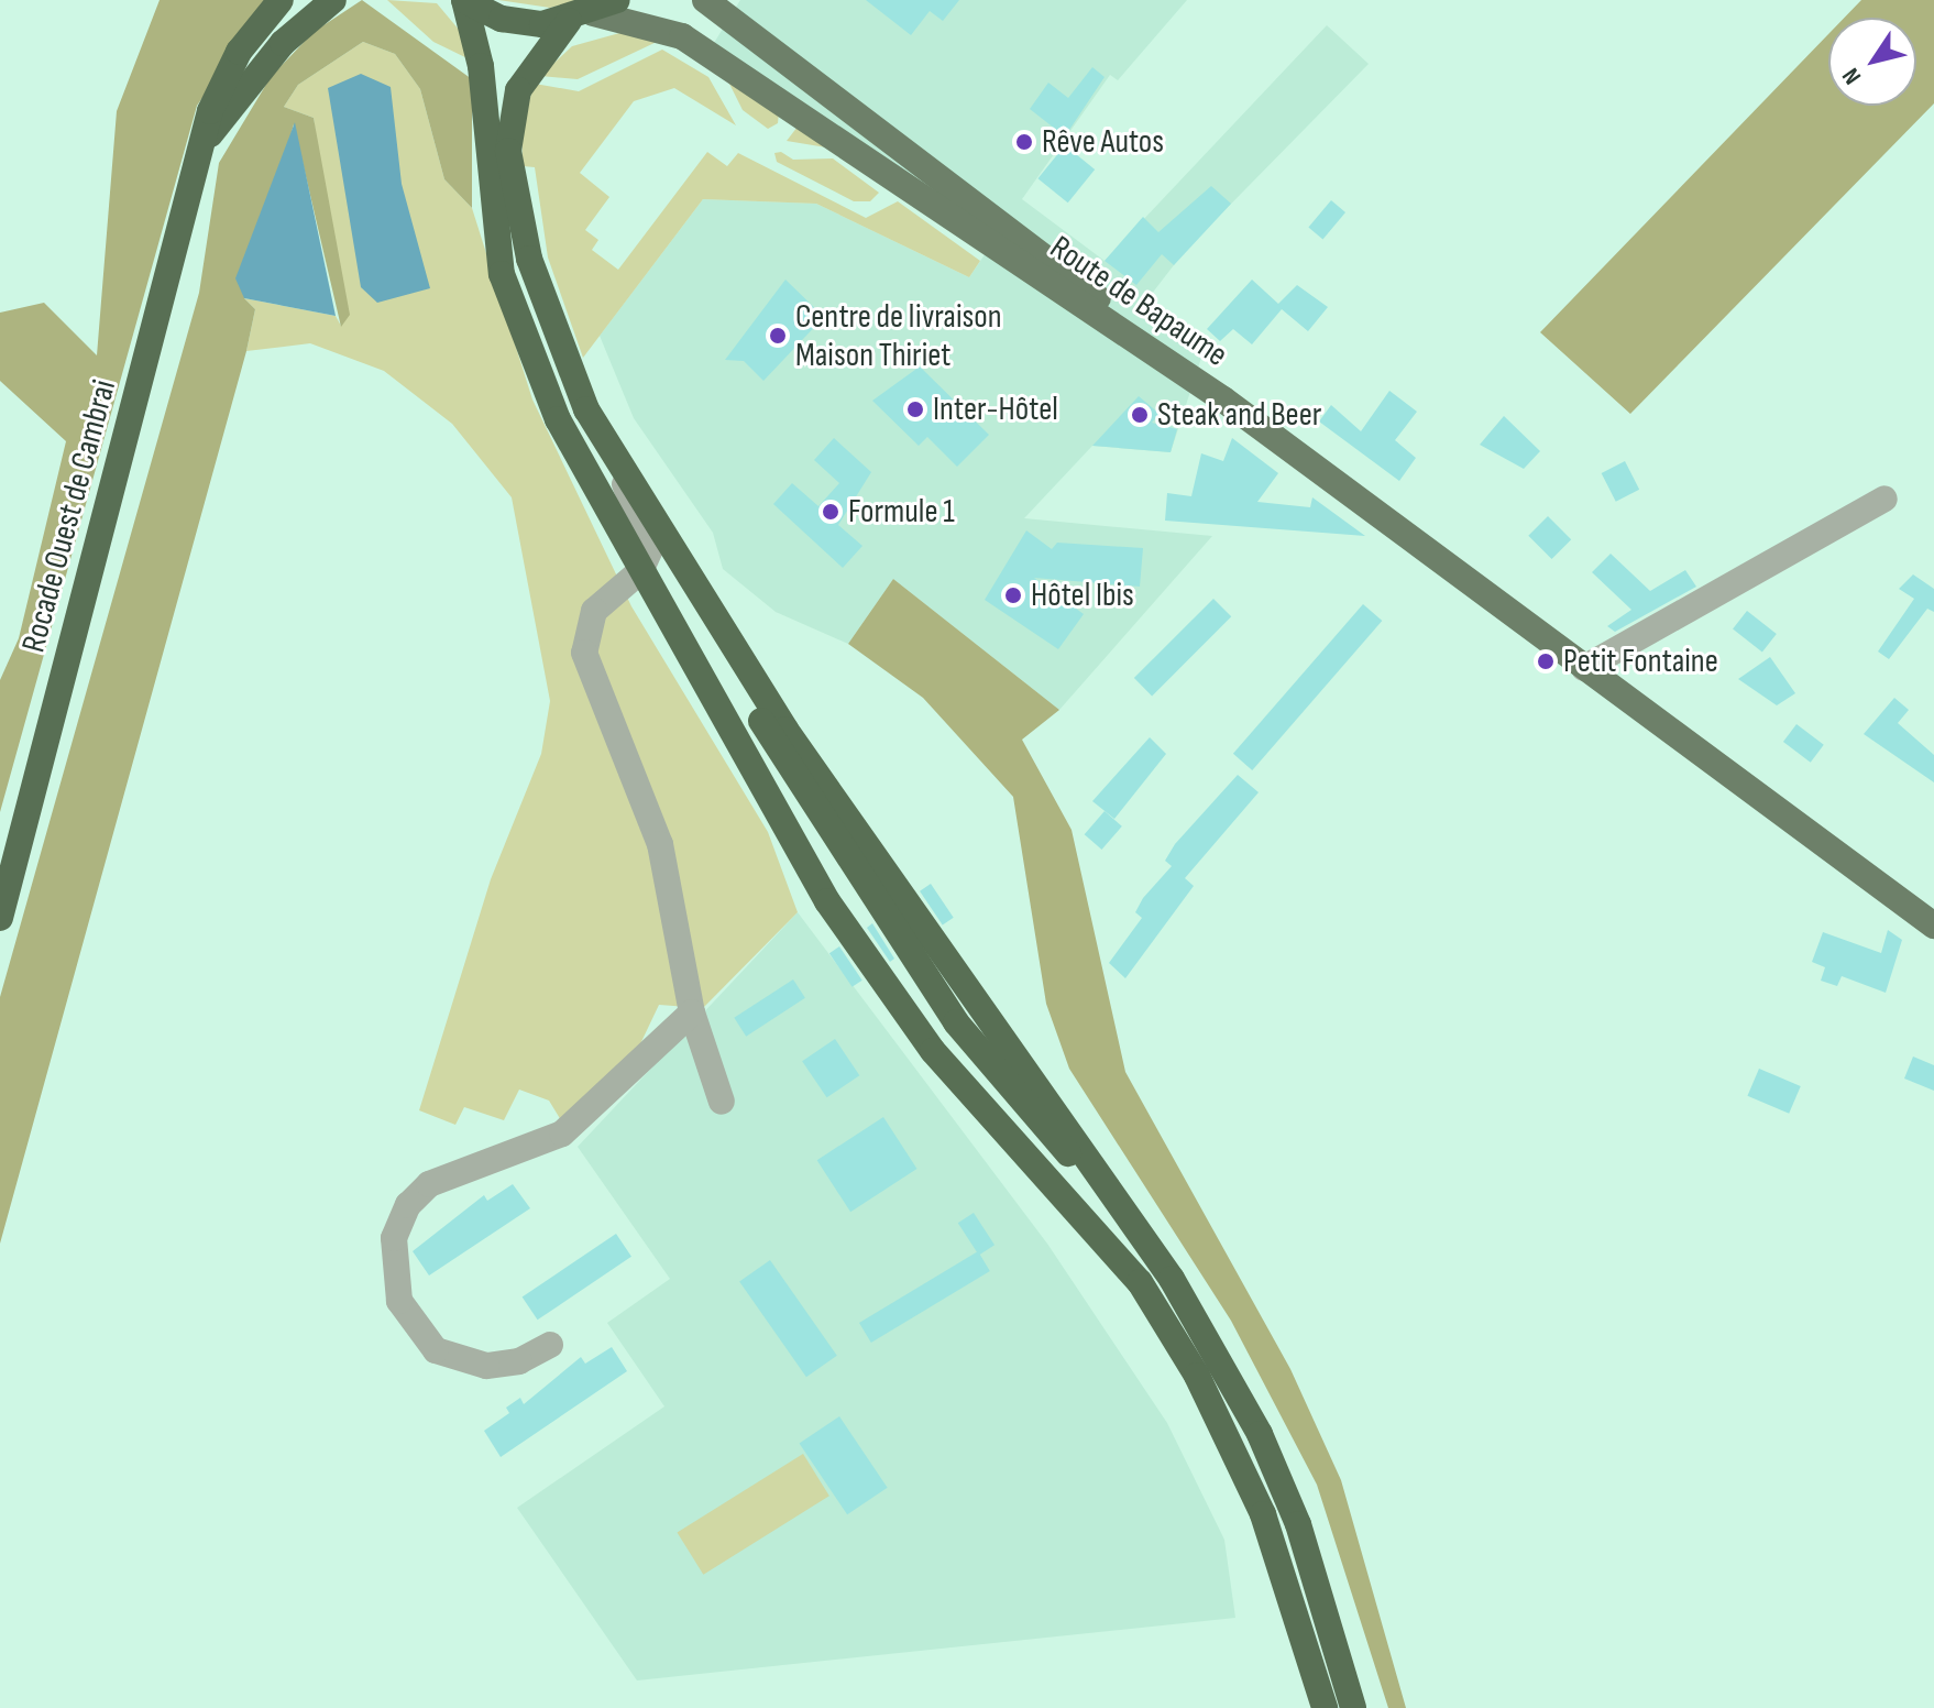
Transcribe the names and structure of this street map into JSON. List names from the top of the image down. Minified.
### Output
{"streets":{"highway":["Rocade Ouest de Cambrai"],"main road":["Route de Bapaume"]},"places":["Rêve Autos","Centre de livraison Maison Thiriet","Inter-Hôtel","Steak and Beer","Formule 1","Hôtel Ibis","Petit Fontaine"],"north":"bottom left"}
